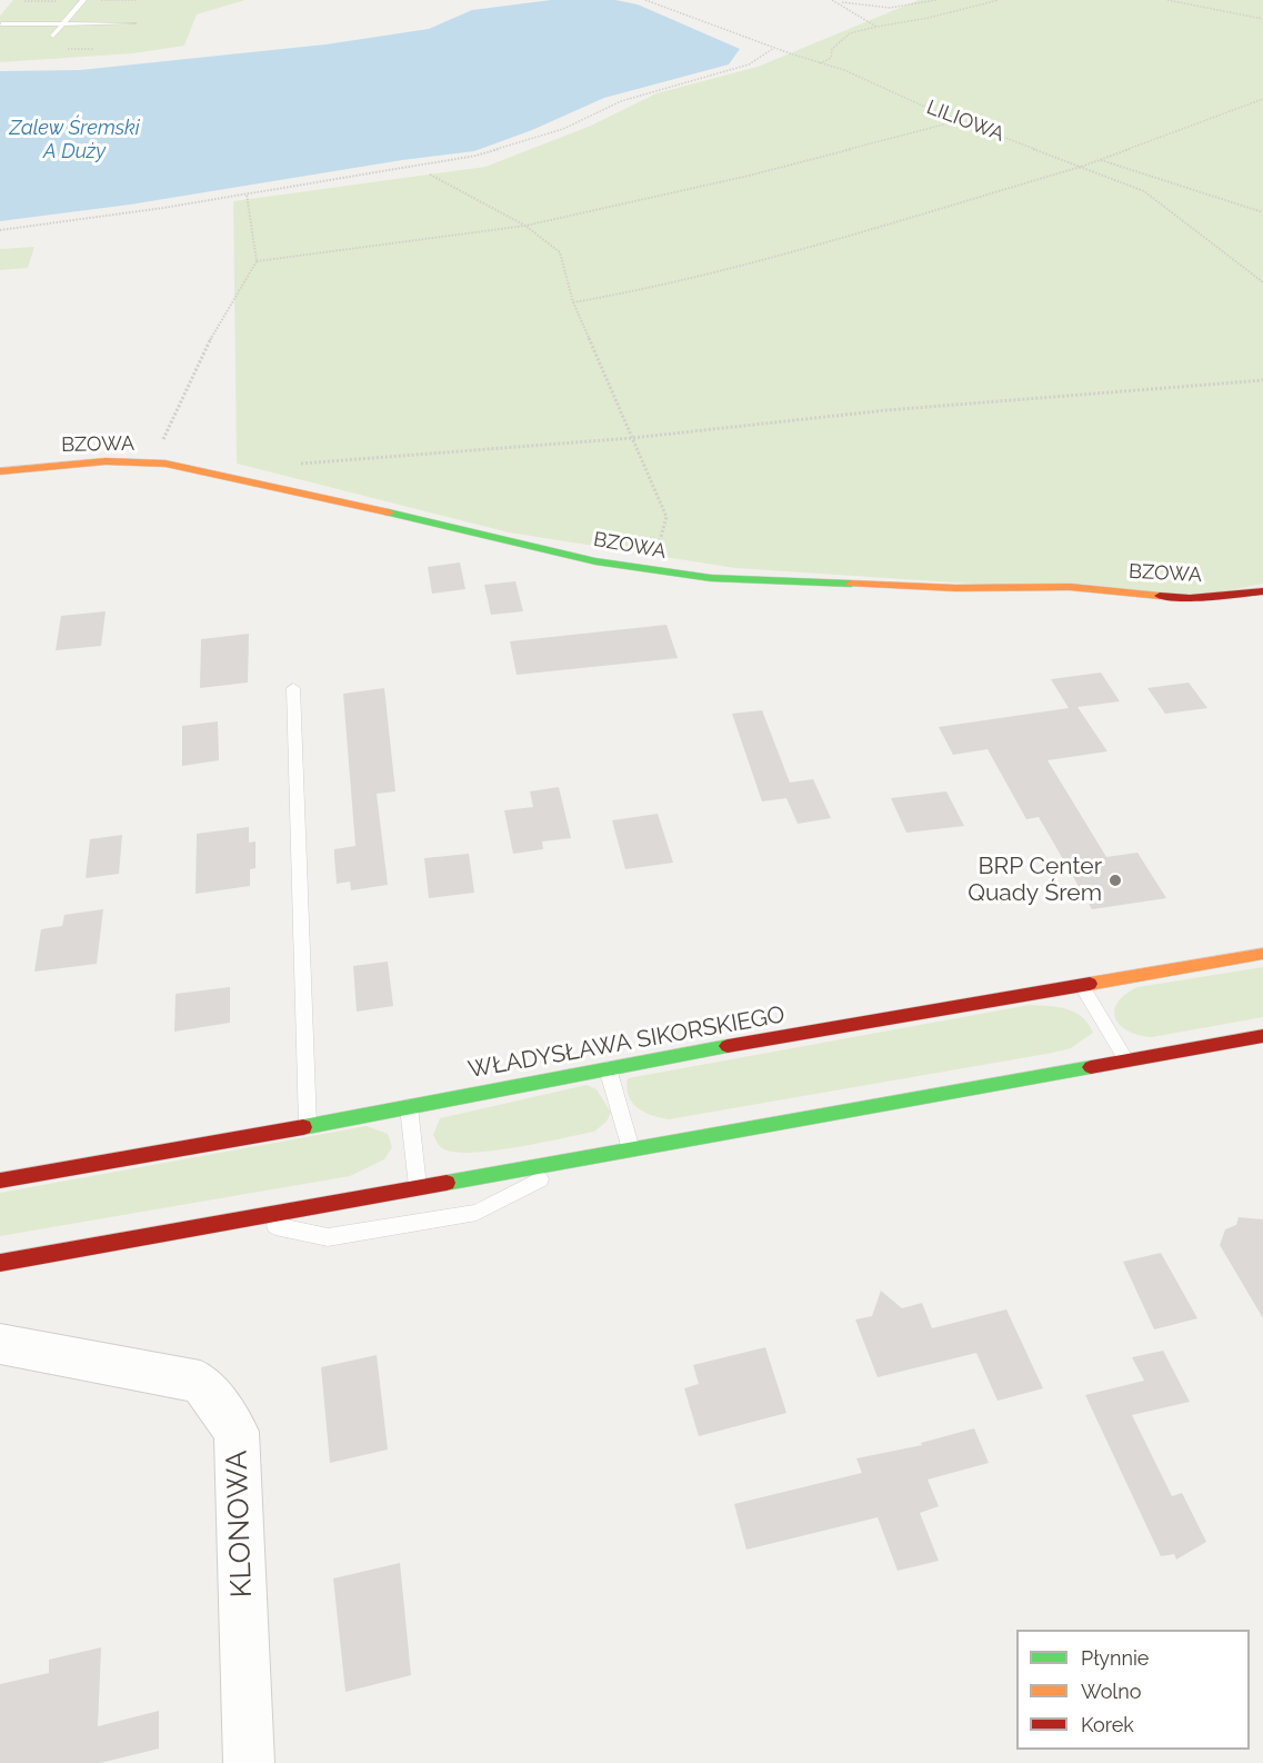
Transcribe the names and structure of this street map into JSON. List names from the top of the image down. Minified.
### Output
{"streets":{"street":["BZOWA","WŁADYSŁAWA SIKORSKIEGO","KLONOWA"],"path":["LILIOWA"]},"water":["Zalew Śremski A Duży"],"places":["BRP Center Quady Śrem"],"legend":["Płynnie","Wolno","Korek"]}
